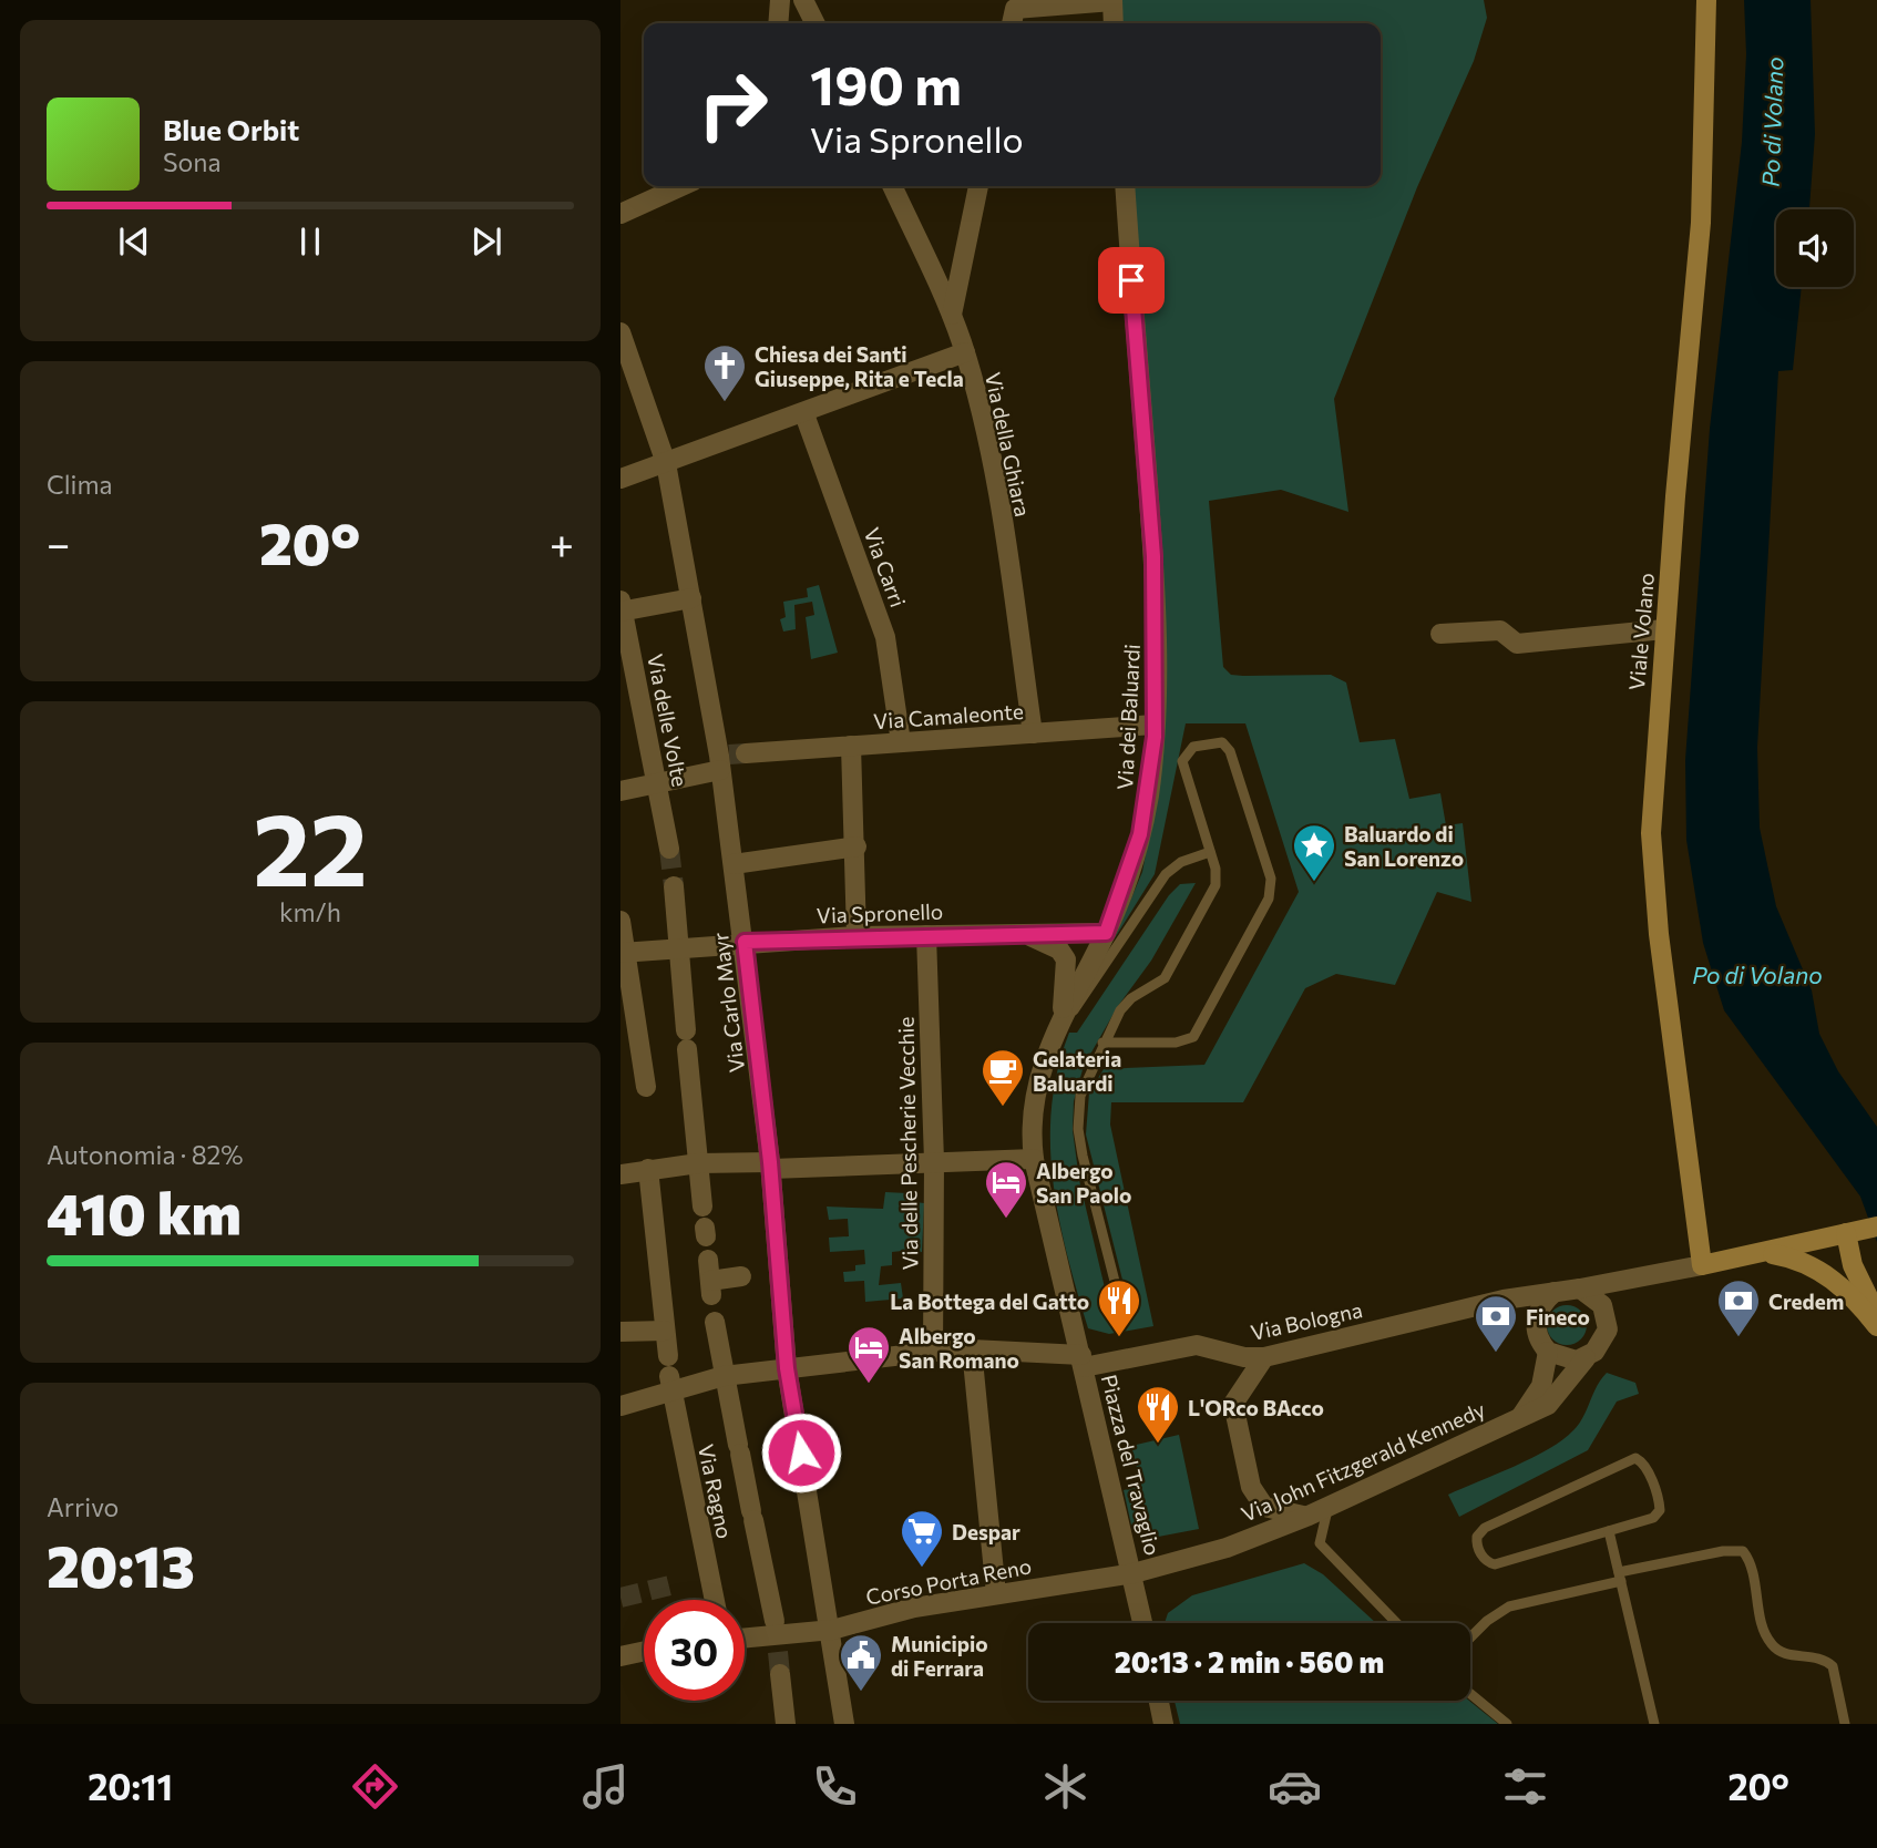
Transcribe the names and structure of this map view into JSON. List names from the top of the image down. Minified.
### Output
{"streets":{"main road":["Viale Volano","Via Bologna"],"street":["Via della Ghiara","Via Carri","Via Camaleonte","Via dei Baluardi","Via delle Volte","Via Spronello","Via Carlo Mayr","Via delle Pescherie Vecchie","Via John Fitzgerald Kennedy","Piazza del Travaglio","Via Ragno","Corso Porta Reno"]},"crossings":[["Via della Ghiara","Via Camaleonte"],["Via Carri","Via Camaleonte"],["Viale Volano","Via Bologna"],["Via Camaleonte","Via dei Baluardi"],["Via Camaleonte","Via delle Volte"],["Via Camaleonte","Via Carlo Mayr"],["Via dei Baluardi","Via Spronello"],["Via dei Baluardi","Via Bologna"],["Via dei Baluardi","Piazza del Travaglio"],["Via Spronello","Via Carlo Mayr"],["Via Spronello","Via delle Pescherie Vecchie"],["Via Carlo Mayr","Via Bologna"],["Via Carlo Mayr","Corso Porta Reno"],["Via delle Pescherie Vecchie","Via Bologna"],["Via Bologna","Via John Fitzgerald Kennedy"],["Via Bologna","Piazza del Travaglio"],["Via Bologna","Via Ragno"],["Via John Fitzgerald Kennedy","Piazza del Travaglio"],["Via John Fitzgerald Kennedy","Corso Porta Reno"],["Piazza del Travaglio","Corso Porta Reno"]],"water":["Po di Volano"],"places":{"church":["Chiesa dei Santi Giuseppe, Rita e Tecla"],"place":["Baluardo di San Lorenzo"],"cafe":["Gelateria Baluardi"],"hotel":["Albergo San Paolo","Albergo San Romano"],"restaurant":["La Bottega del Gatto","L'ORco BAcco"],"bank":["Credem","Fineco"],"supermarket":["Despar"],"public building":["Municipio di Ferrara"]},"page":{"turn":["190 m","Via Spronello"],"song":["Blue Orbit","Sona"],"tile":["Clima",["22","km/h"],["Autonomia · 82%","410 km"],["Arrivo","20:13"]],"heat":["−","20°","+"],"limit":"30","trip":"20:13 · 2 min · 560 m","tabs":["20:11","20°"]}}
